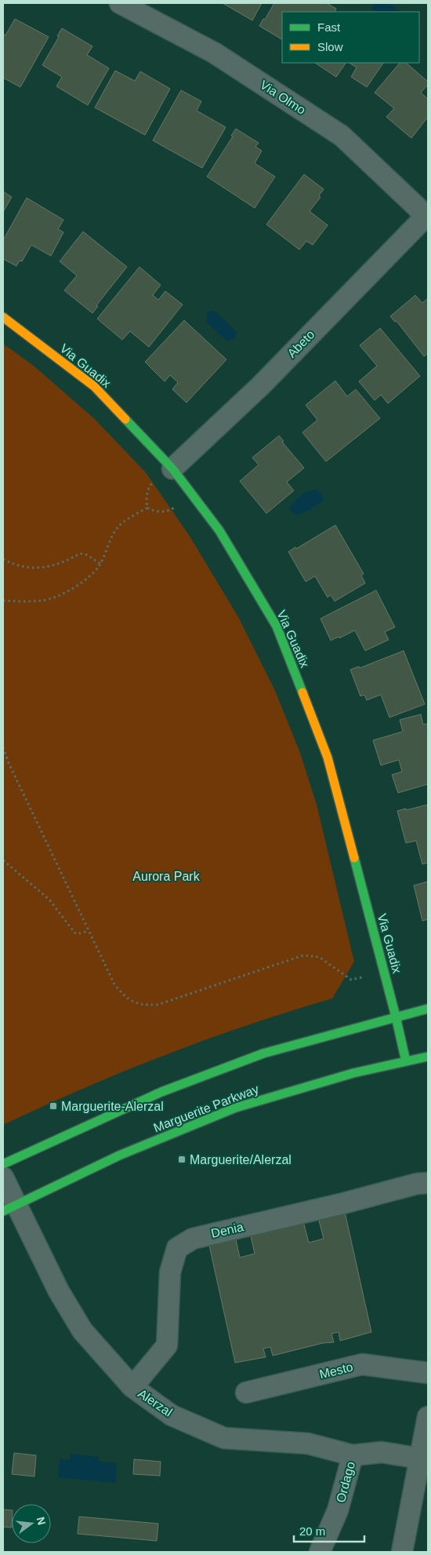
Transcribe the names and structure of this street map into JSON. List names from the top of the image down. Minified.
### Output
{"streets":{"main road":["Via Guadix","Marguerite Parkway"],"street":["Via Olmo","Abeto","Denia","Mesto","Alerzal","Ordago"]},"crossings":[["Via Olmo","Abeto"],["Abeto","Via Guadix"],["Via Guadix","Marguerite Parkway"],["Marguerite Parkway","Alerzal"],["Denia","Alerzal"],["Alerzal","Ordago"]],"parks":["Aurora Park"],"places":{"transit":["Marguerite-Alerzal","Marguerite/Alerzal"]},"legend":["Fast","Slow"],"scale_bar":"20 m","north":"right"}
